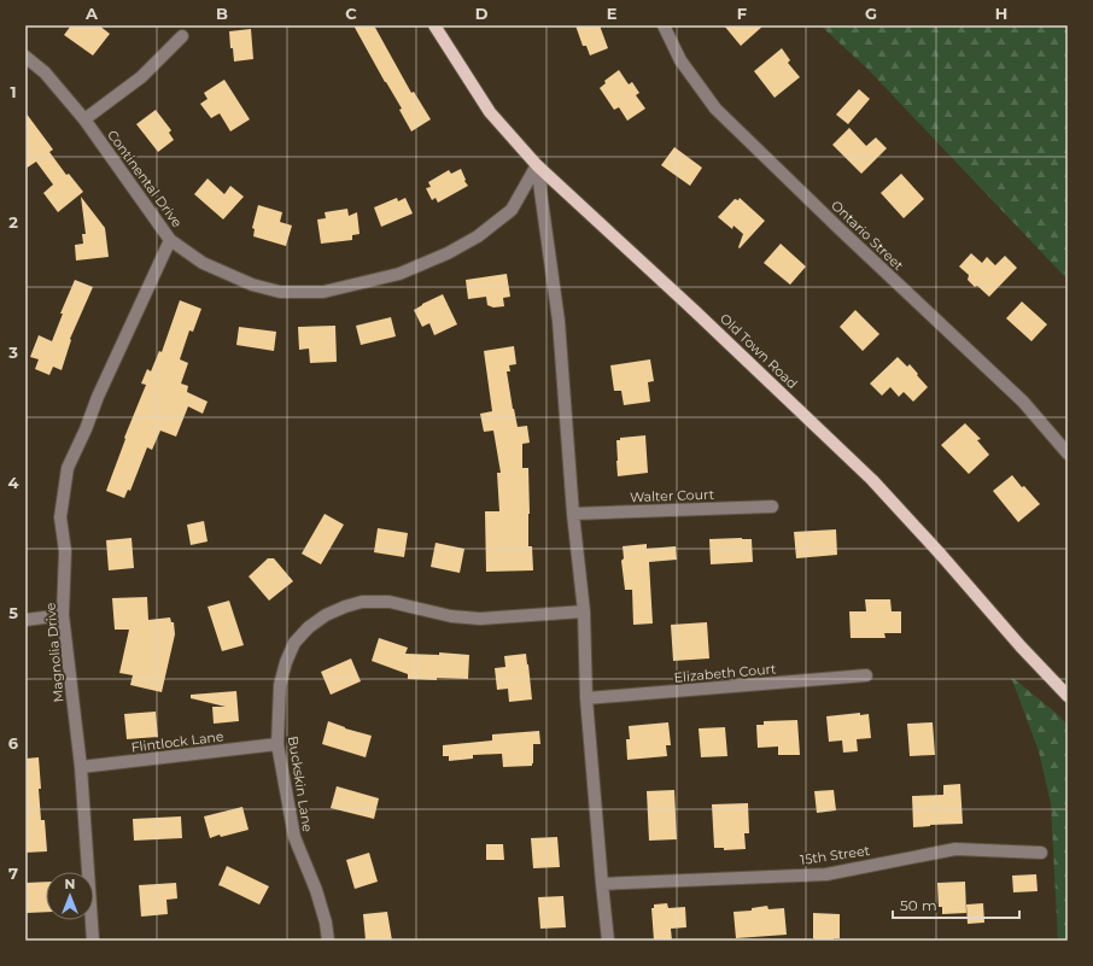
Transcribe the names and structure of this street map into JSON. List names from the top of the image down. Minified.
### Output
{"streets":{"main road":["Old Town Road"],"street":["Continental Drive","Ontario Street","Walter Court","Magnolia Drive","Elizabeth Court","Flintlock Lane","Buckskin Lane","15th Street"]},"crossings":[["Continental Drive","Old Town Road"],["Continental Drive","Magnolia Drive"],["Magnolia Drive","Flintlock Lane"],["Flintlock Lane","Buckskin Lane"]],"scale_bar":"50 m","north":"top","grid":{"columns":["A","B","C","D","E","F","G","H"],"rows":["1","2","3","4","5","6","7"]}}
